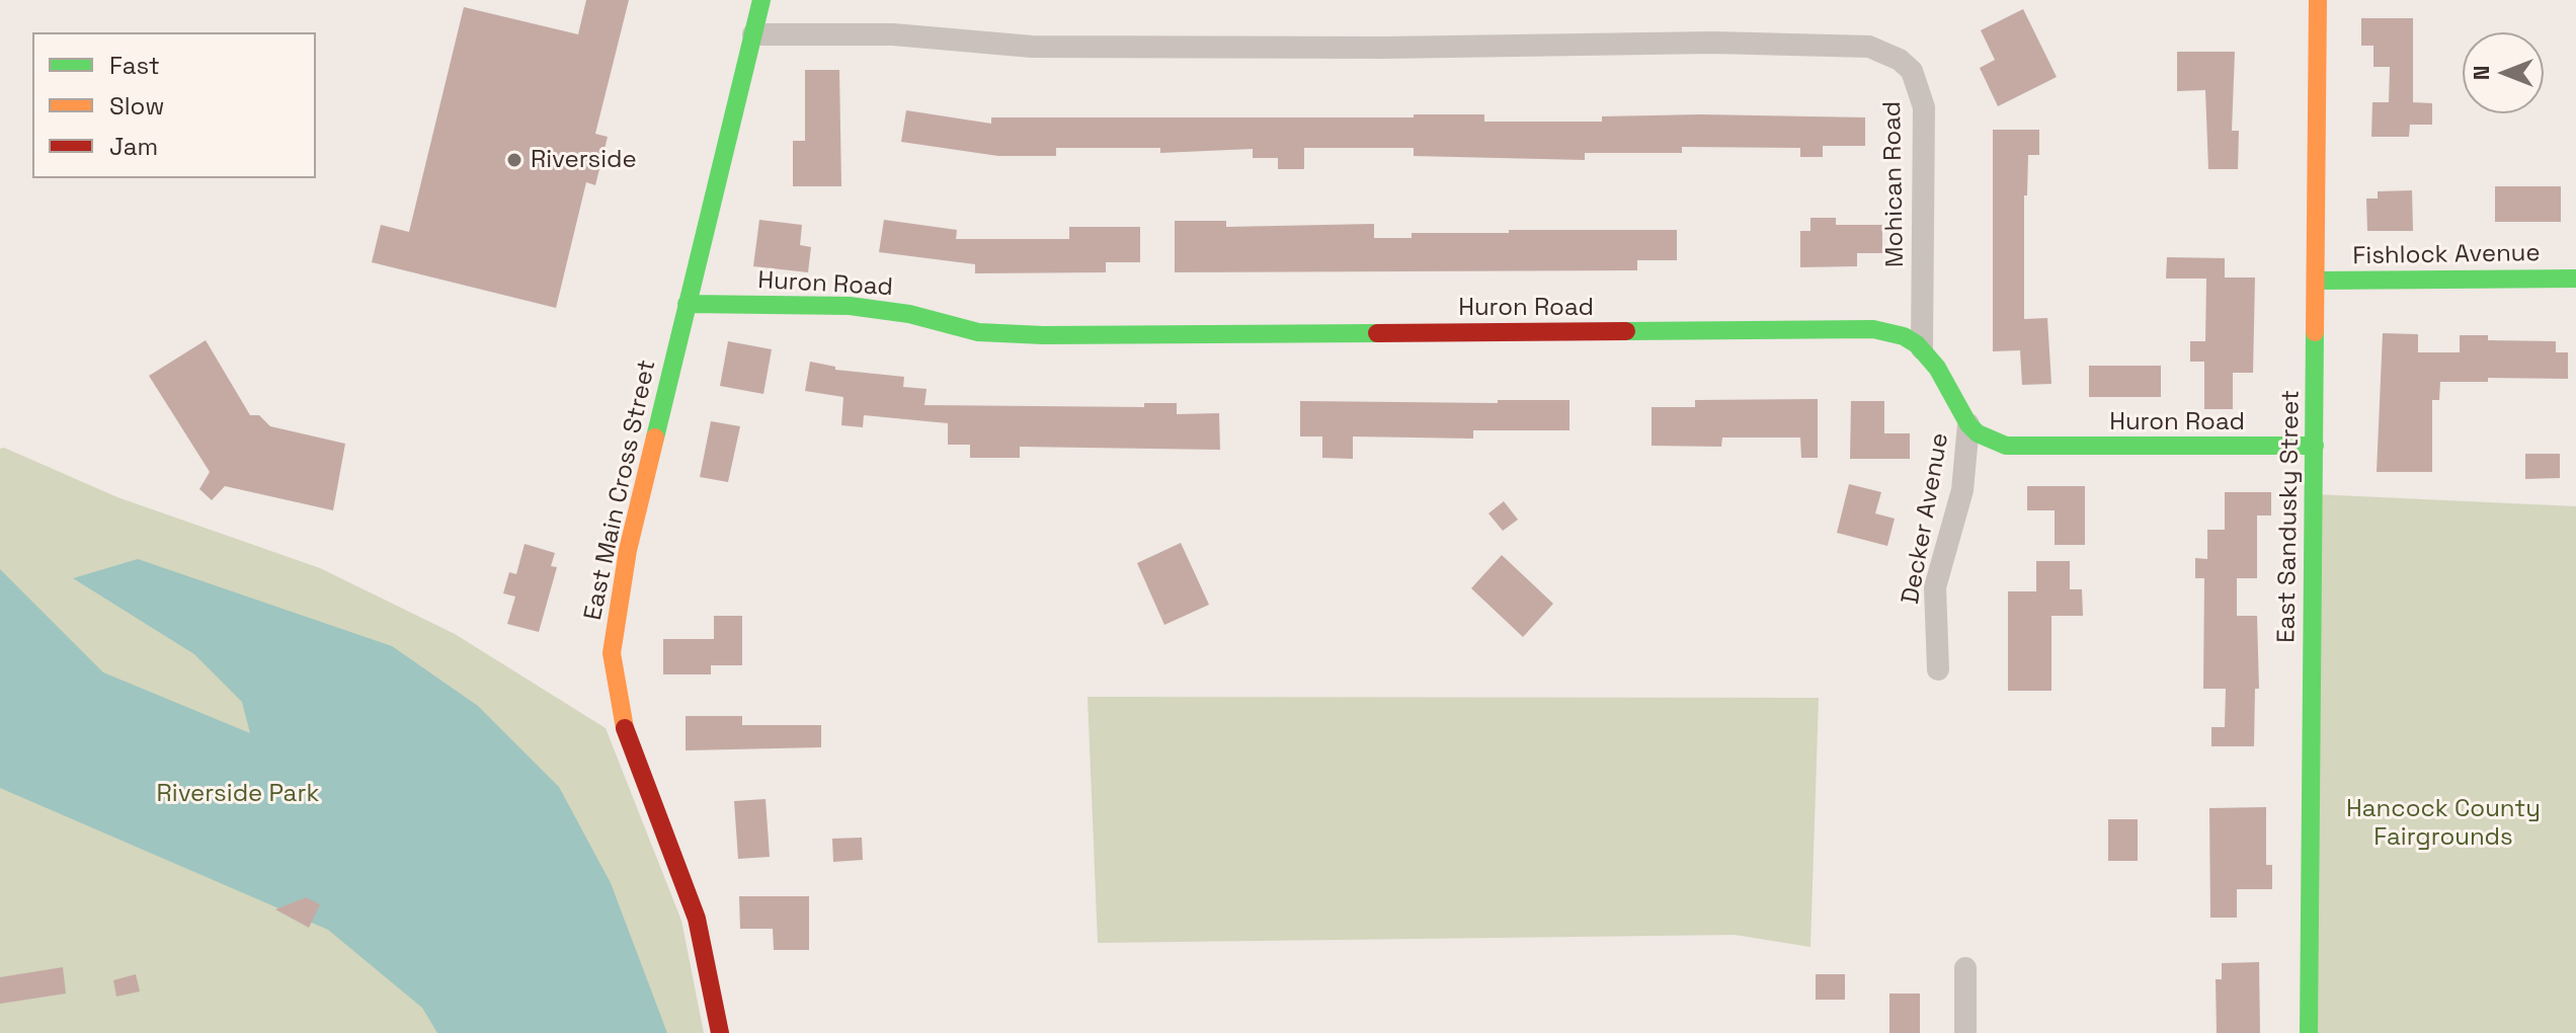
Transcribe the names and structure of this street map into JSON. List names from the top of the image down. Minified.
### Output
{"streets":{"main road":["Fishlock Avenue","Huron Road","East Main Cross Street","East Sandusky Street"],"street":["Mohican Road","Decker Avenue"]},"crossings":[["Mohican Road","Huron Road"],["Mohican Road","East Main Cross Street"],["Fishlock Avenue","East Sandusky Street"],["Huron Road","East Main Cross Street"],["Huron Road","East Sandusky Street"],["Huron Road","Decker Avenue"]],"parks":["Riverside Park","Hancock County Fairgrounds"],"places":["Riverside"],"legend":["Fast","Slow","Jam"],"north":"left"}
